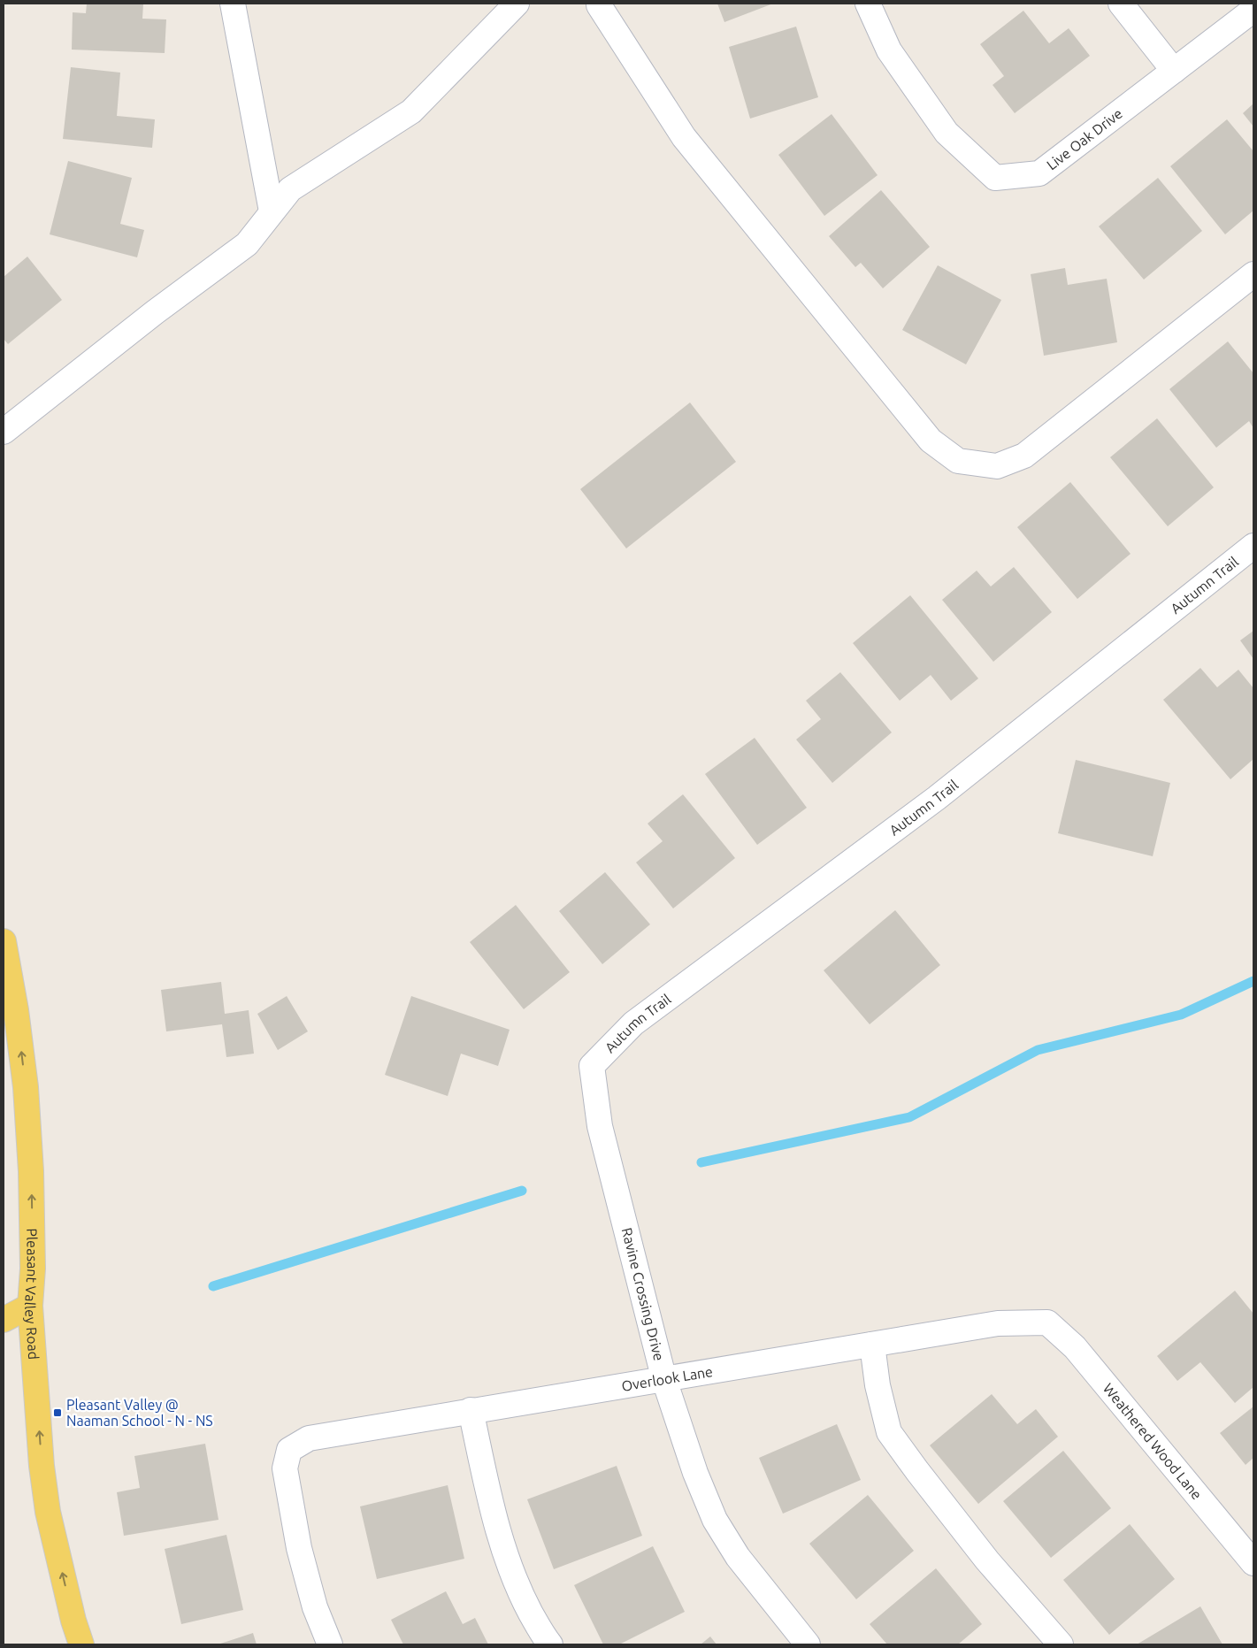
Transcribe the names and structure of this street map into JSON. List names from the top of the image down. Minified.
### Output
{"streets":{"main road":["Pleasant Valley Road"],"street":["Live Oak Drive","Autumn Trail","Ravine Crossing Drive","Overlook Lane","Weathered Wood Lane"]},"crossings":[["Autumn Trail","Ravine Crossing Drive"],["Ravine Crossing Drive","Overlook Lane"],["Overlook Lane","Weathered Wood Lane"]],"one_way":["Pleasant Valley Road"],"places":{"transit":["Pleasant Valley @ Naaman School - N - NS"]}}
